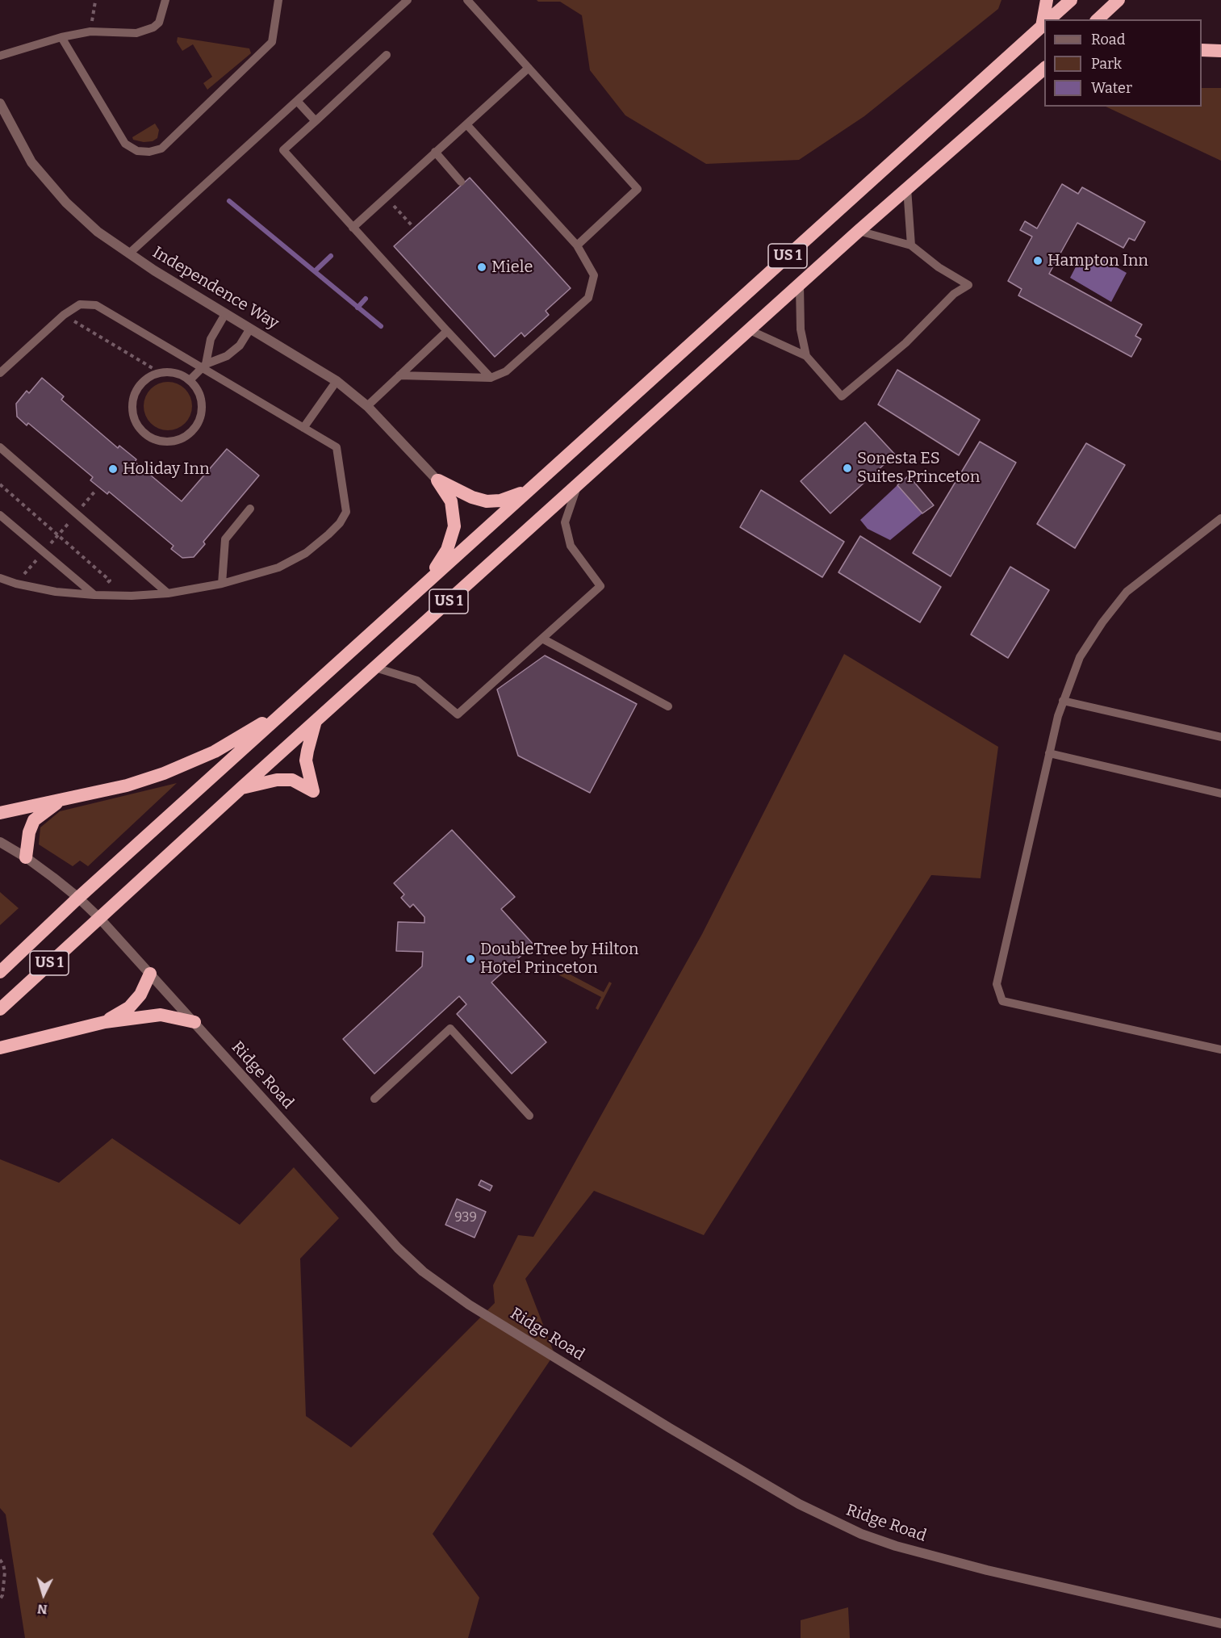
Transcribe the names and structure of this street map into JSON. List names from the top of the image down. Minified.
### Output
{"streets":{"highway":["US 1"],"street":["Independence Way","Ridge Road"]},"crossings":[["US 1","Ridge Road"]],"places":["Hampton Inn","Miele","Sonesta ES Suites Princeton","Holiday Inn","DoubleTree by Hilton Hotel Princeton"],"house_numbers":["939"],"legend":["Road","Park","Water"],"north":"bottom"}
